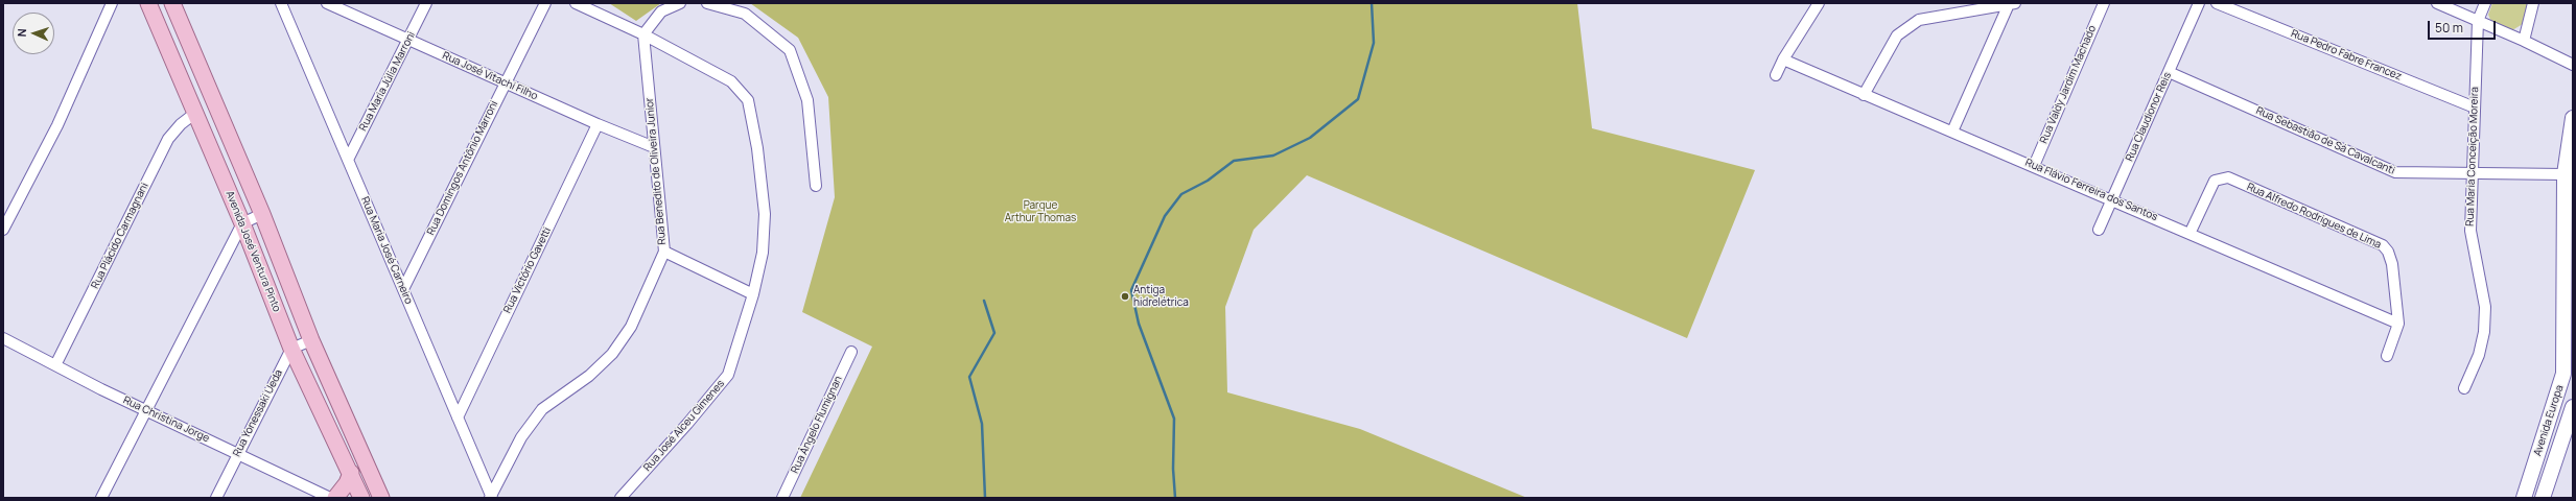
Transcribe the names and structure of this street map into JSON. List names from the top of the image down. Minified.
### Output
{"streets":{"main road":["Avenida José Ventura Pinto","Avenida Europa"],"street":["Rua Pedro Fabre Francez","Rua José Vitachi Filho","Rua Maria Júlia Marroni","Rua Valdy Jardim Machado","Rua Claudionor Reis","Rua Sebastião de Sá Cavalcanti","Rua Maria Conceição Moreira","Rua Domingos Antônio Marroni","Rua Benedito de Oliveira Junior","Rua Flávio Ferreira dos Santos","Rua Alfredo Rodrigues de Lima","Rua Plácido Carmagnani","Rua Maria José Carneiro","Rua Victório Gavetti","Rua Yonessaki Ueda","Rua Christina Jorge","Rua Ângelo Flumignan","Rua José Alceu Gimenes"]},"crossings":[["Rua Pedro Fabre Francez","Rua Maria Conceição Moreira"],["Rua José Vitachi Filho","Rua Maria Júlia Marroni"],["Rua José Vitachi Filho","Rua Domingos Antônio Marroni"],["Rua José Vitachi Filho","Rua Benedito de Oliveira Junior"],["Rua José Vitachi Filho","Rua Victório Gavetti"],["Rua Maria Júlia Marroni","Rua Maria José Carneiro"],["Rua Valdy Jardim Machado","Rua Flávio Ferreira dos Santos"],["Rua Claudionor Reis","Rua Sebastião de Sá Cavalcanti"],["Rua Claudionor Reis","Rua Flávio Ferreira dos Santos"],["Rua Sebastião de Sá Cavalcanti","Rua Maria Conceição Moreira"],["Rua Sebastião de Sá Cavalcanti","Avenida Europa"],["Rua Domingos Antônio Marroni","Rua Maria José Carneiro"],["Rua Benedito de Oliveira Junior","Rua Maria José Carneiro"],["Rua Benedito de Oliveira Junior","Rua José Alceu Gimenes"],["Rua Flávio Ferreira dos Santos","Rua Alfredo Rodrigues de Lima"],["Rua Plácido Carmagnani","Avenida José Ventura Pinto"],["Rua Plácido Carmagnani","Rua Christina Jorge"],["Rua Maria José Carneiro","Rua Victório Gavetti"],["Avenida José Ventura Pinto","Rua Yonessaki Ueda"],["Rua Yonessaki Ueda","Rua Christina Jorge"]],"parks":["Parque Arthur Thomas"],"places":["Antiga hidrelétrica"],"scale_bar":"50 m","north":"left"}
